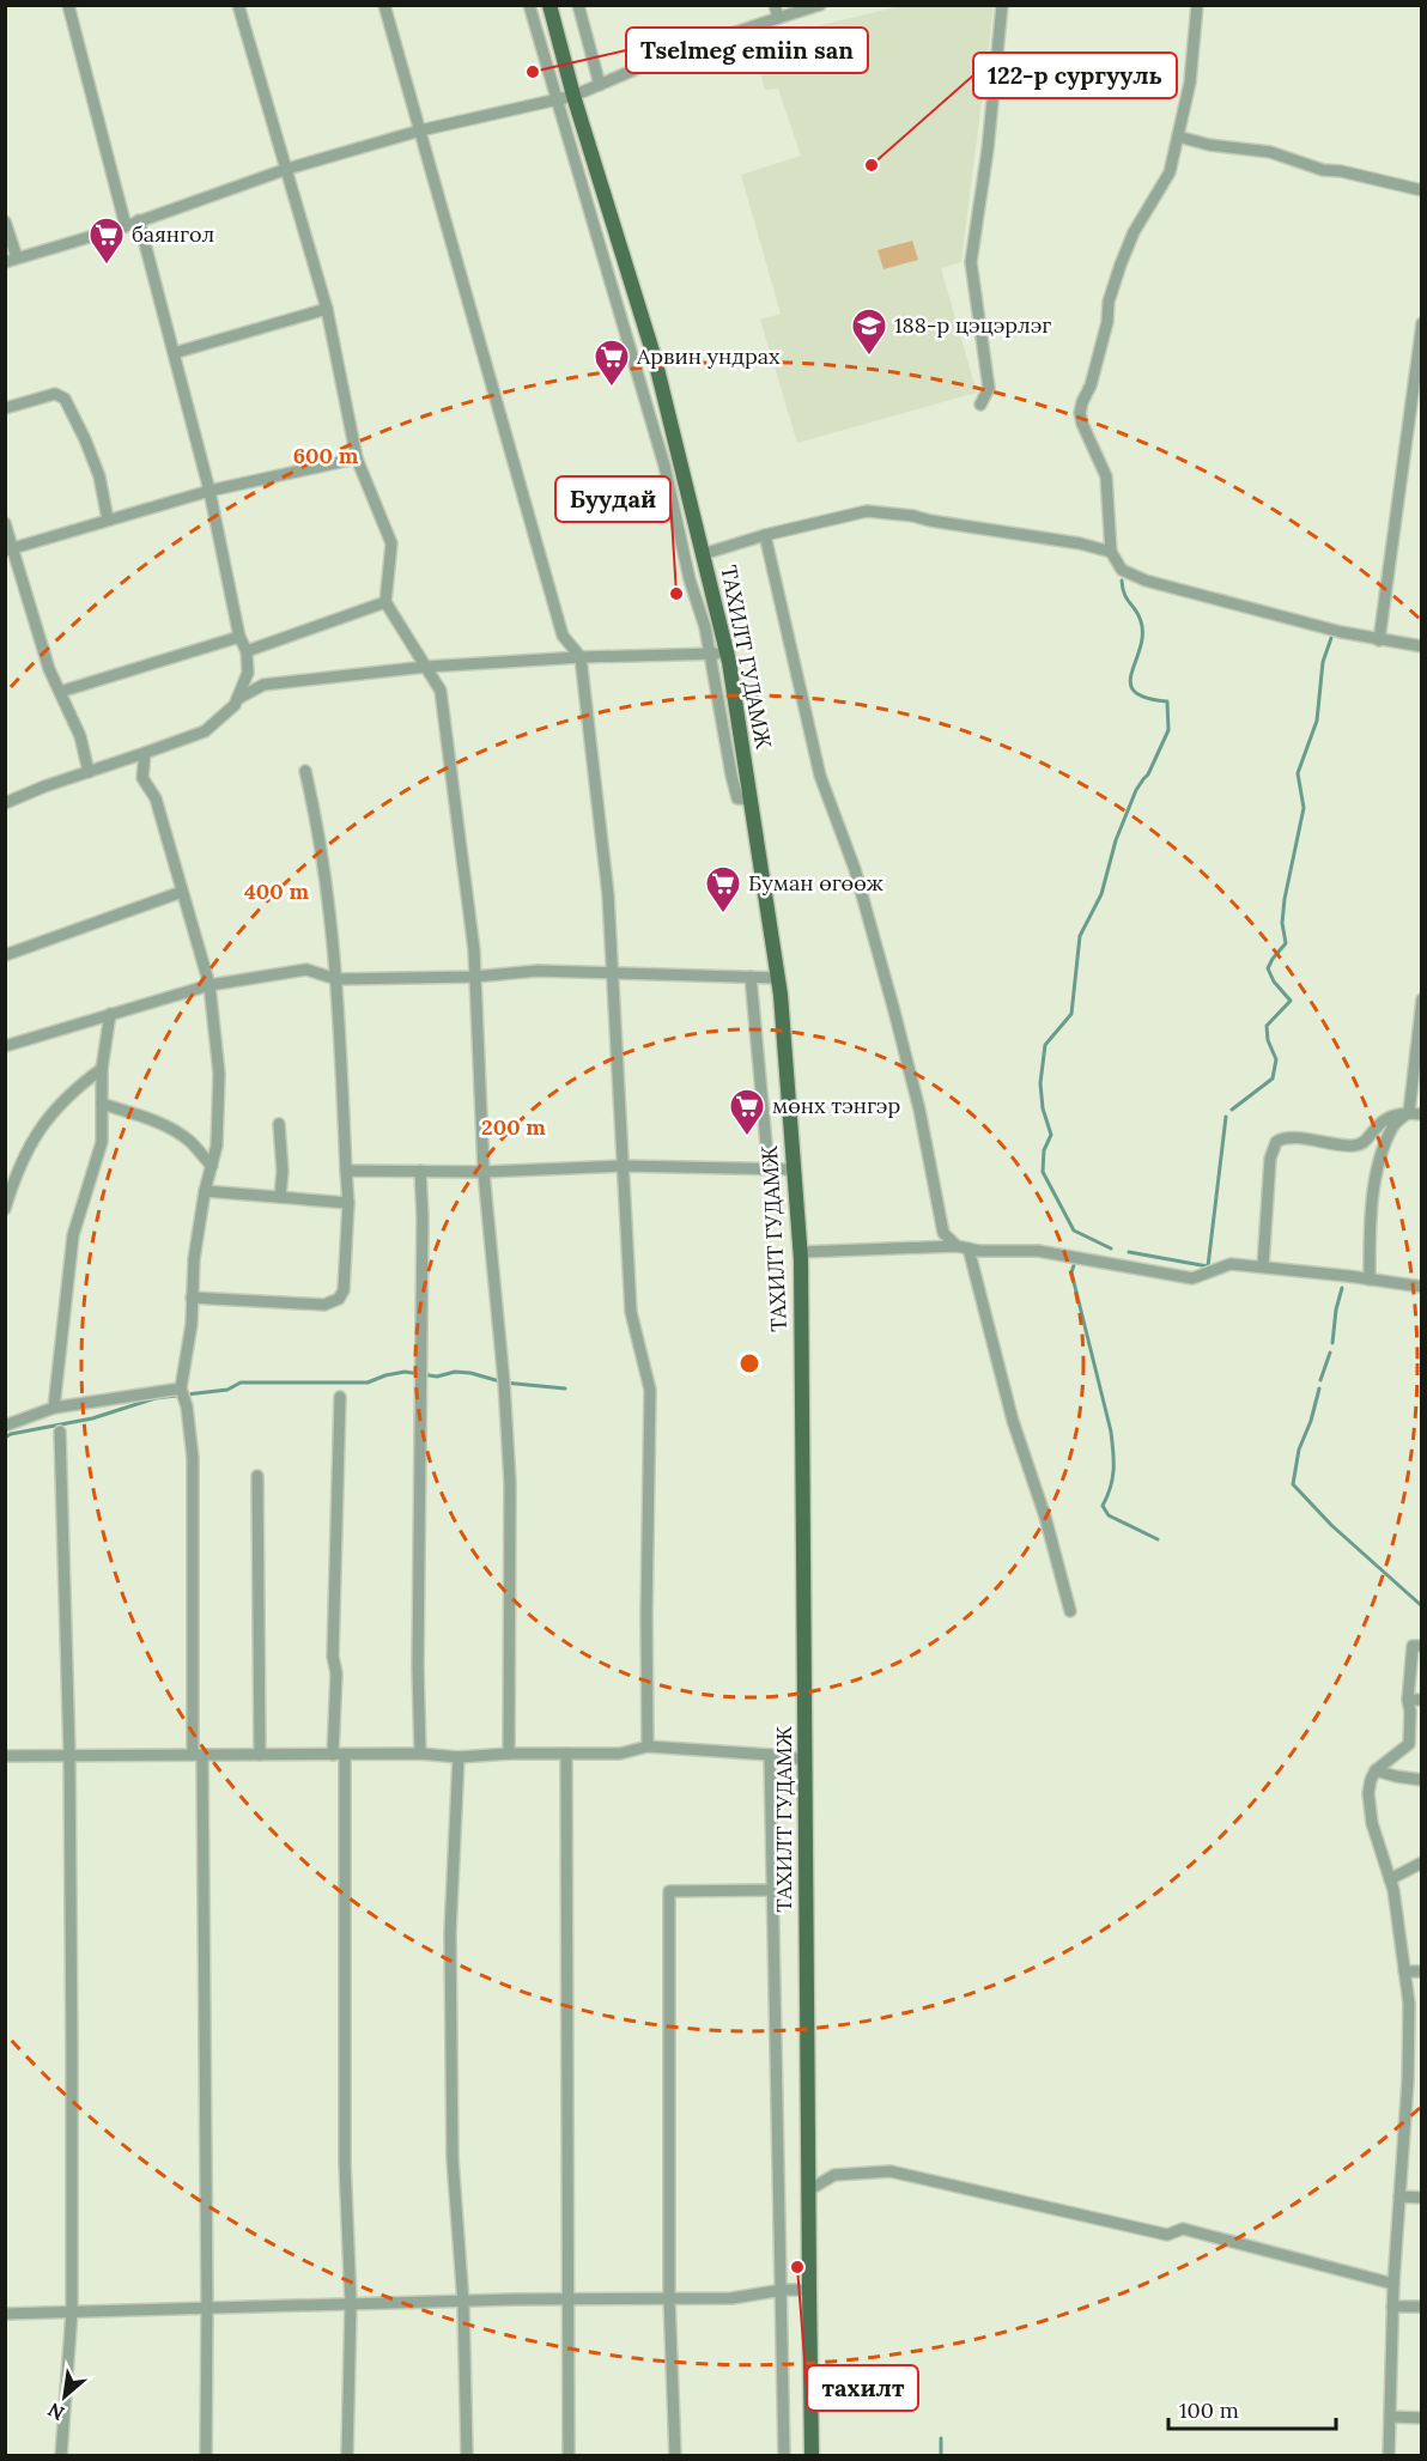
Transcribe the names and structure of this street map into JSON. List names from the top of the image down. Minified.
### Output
{"streets":{"main road":["ТАХИЛТ ГУДАМЖ"]},"places":{"other":["Tselmeg emiin san","122-р сургууль","Буудай","тахилт"],"supermarket":["баянгол","Арвин ундрах","Буман өгөөж","мөнх тэнгэр"],"school or university":["188-р цэцэрлэг"]},"scale_bar":"100 m","north":"bottom left","rings":["600 m","400 m","200 m"]}
